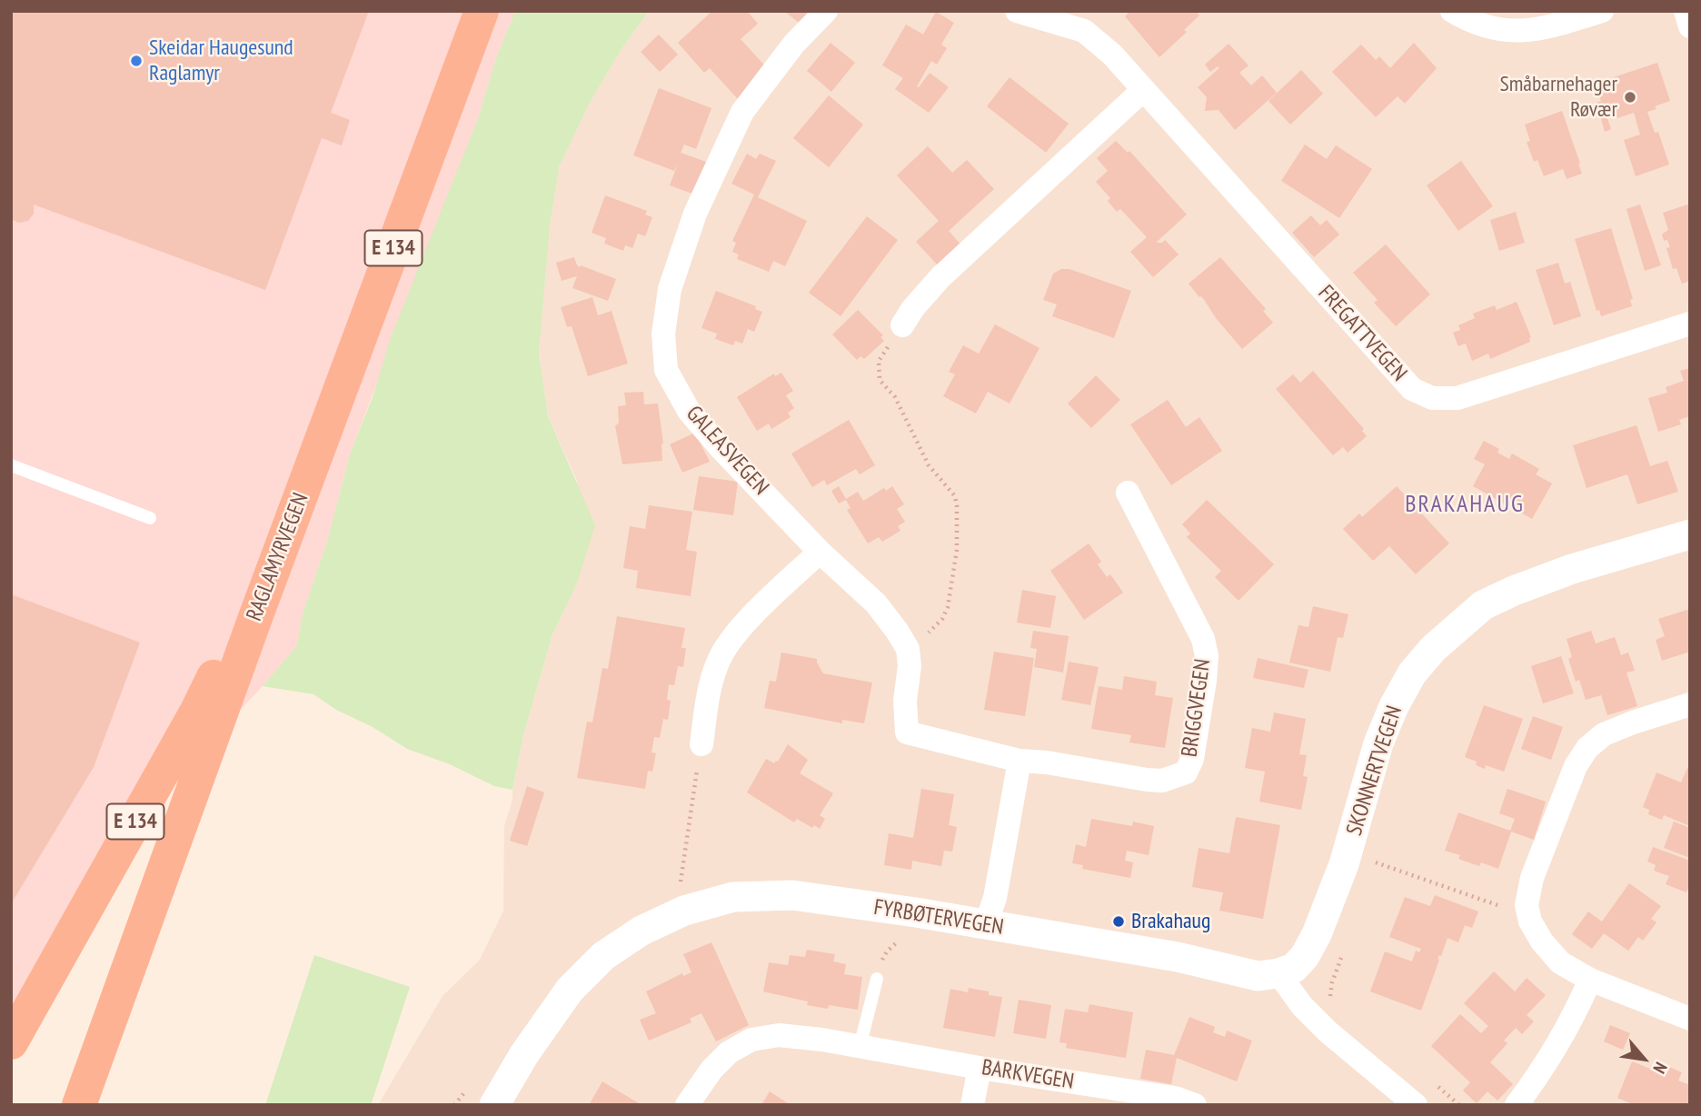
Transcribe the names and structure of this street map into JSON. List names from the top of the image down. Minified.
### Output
{"streets":{"highway":["E 134","RAGLAMYRVEGEN"],"street":["FREGATTVEGEN","GALEASVEGEN","BRIGGVEGEN","SKONNERTVEGEN","FYRBØTERVEGEN","BARKVEGEN"]},"crossings":[["E 134","RAGLAMYRVEGEN"],["GALEASVEGEN","BRIGGVEGEN"],["SKONNERTVEGEN","FYRBØTERVEGEN"]],"districts":["BRAKAHAUG"],"places":["Skeidar Haugesund Raglamyr","Småbarnehager Røvær","Brakahaug"],"north":"bottom right"}
